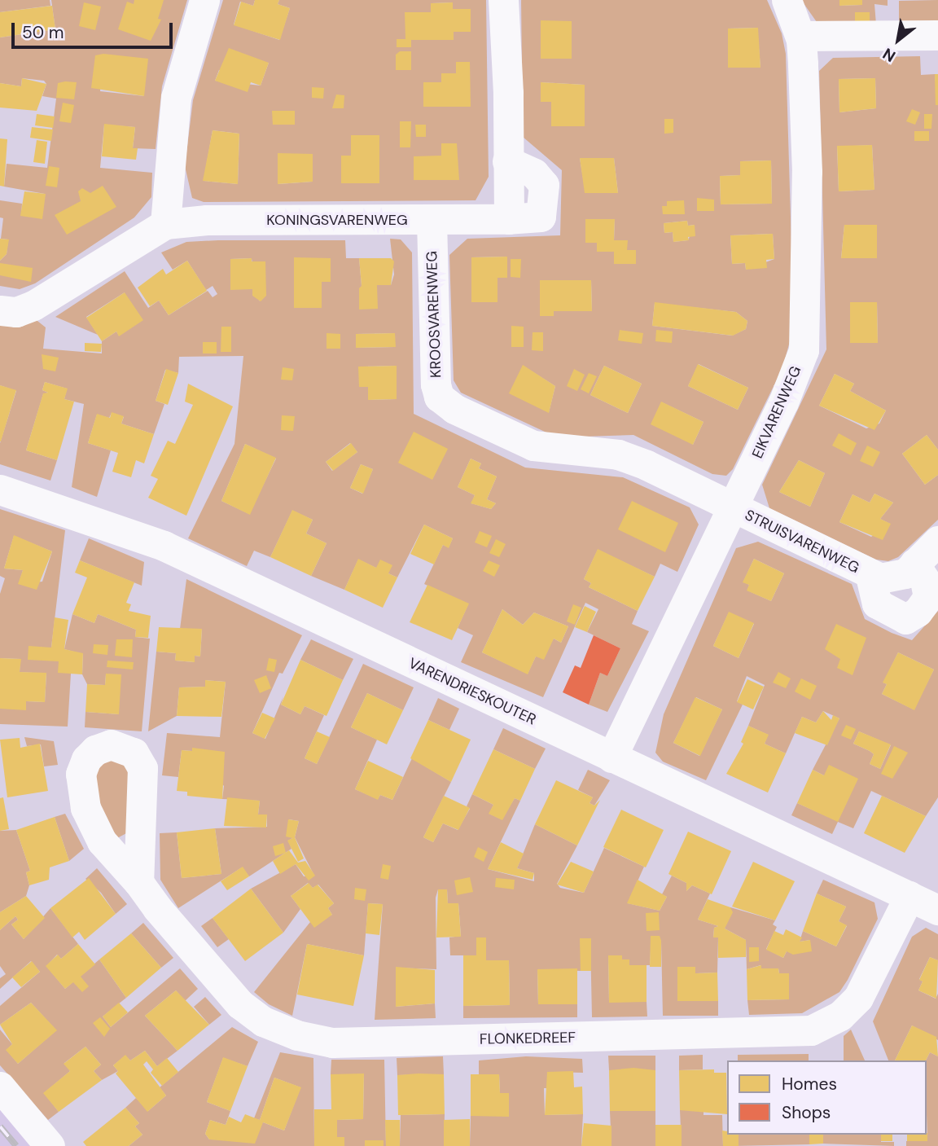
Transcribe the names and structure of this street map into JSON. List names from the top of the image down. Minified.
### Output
{"streets":{"street":["KONINGSVARENWEG","KROOSVARENWEG","EIKVARENWEG","STRUISVARENWEG","VARENDRIESKOUTER","FLONKEDREEF"]},"crossings":[["KONINGSVARENWEG","KROOSVARENWEG"],["KROOSVARENWEG","EIKVARENWEG"],["KROOSVARENWEG","STRUISVARENWEG"],["EIKVARENWEG","STRUISVARENWEG"],["EIKVARENWEG","VARENDRIESKOUTER"],["VARENDRIESKOUTER","FLONKEDREEF"]],"legend":["Homes","Shops"],"scale_bar":"50 m","north":"bottom left"}
